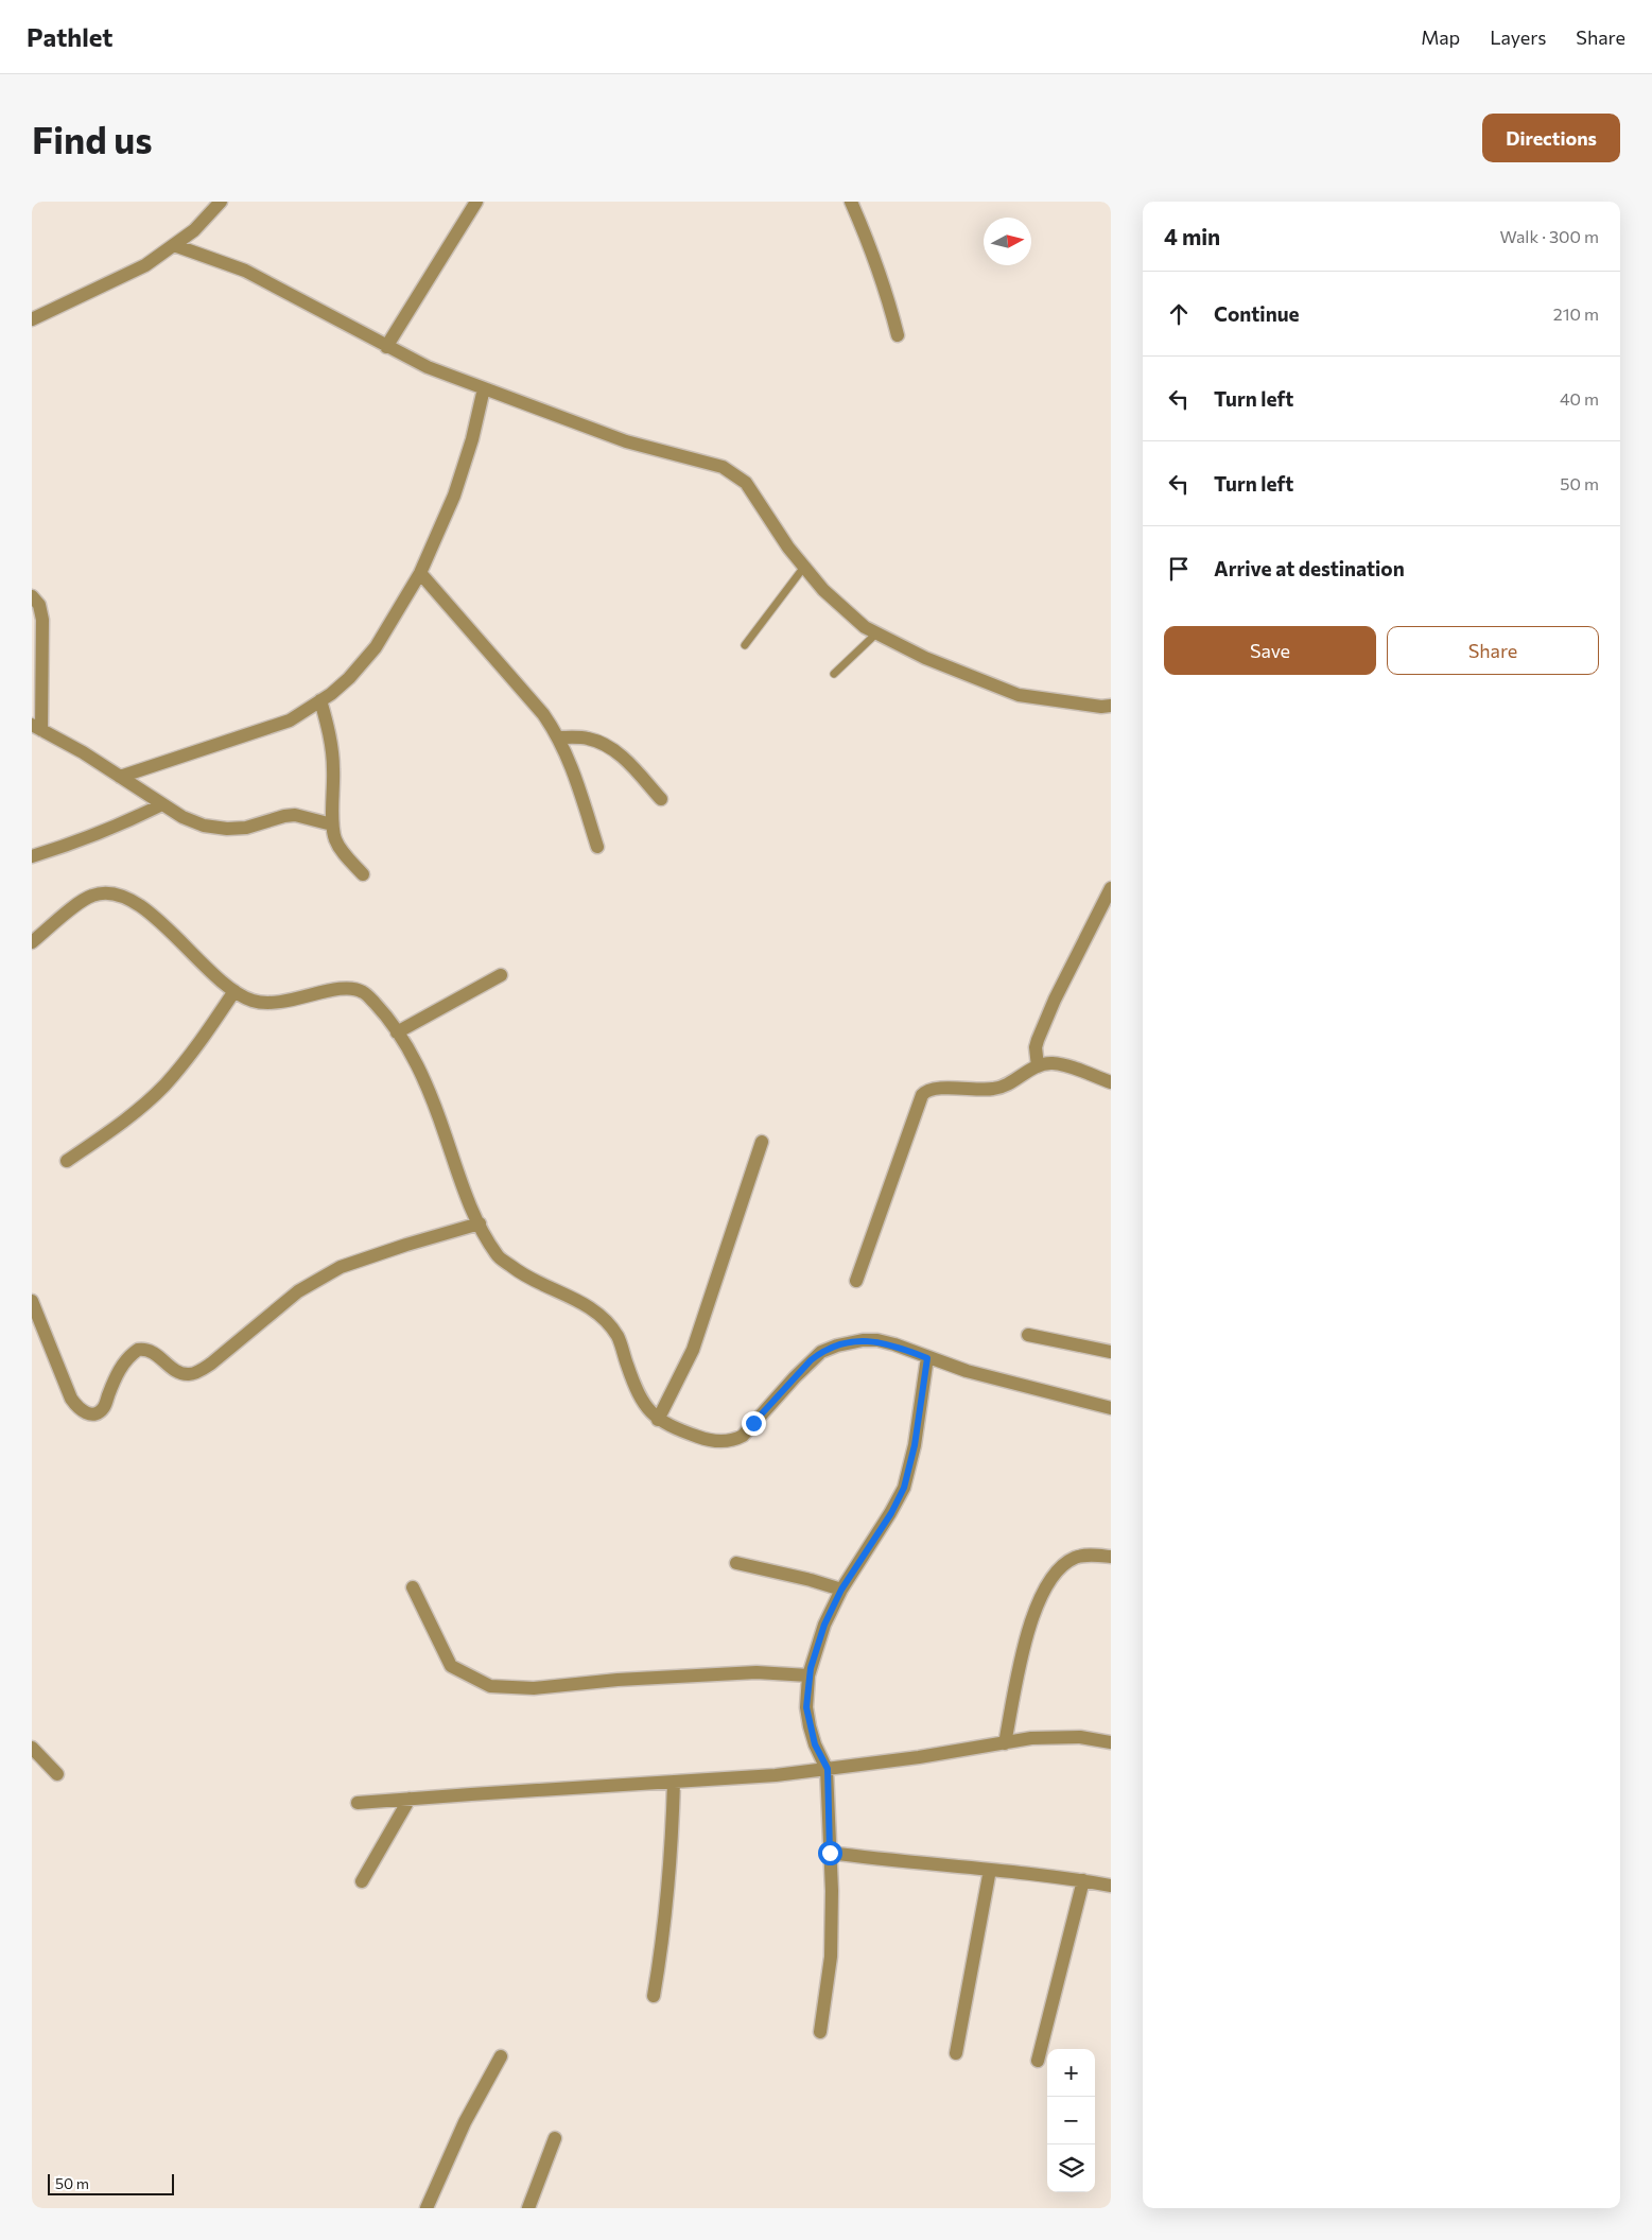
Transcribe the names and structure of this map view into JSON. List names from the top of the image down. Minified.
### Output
{"scale_bar":"50 m","north":"right","page":{"header":"Pathlet","nav":["Map","Layers","Share"],"buttons":["Directions",["Save","Share"]],"title":"Find us","heading":["4 min","Walk · 300 m"],"list":[["Continue","210 m"],["Turn left","40 m"],["Turn left","50 m"],"Arrive at destination"],"map_buttons":["+","−"],"scale":"50 m"}}
